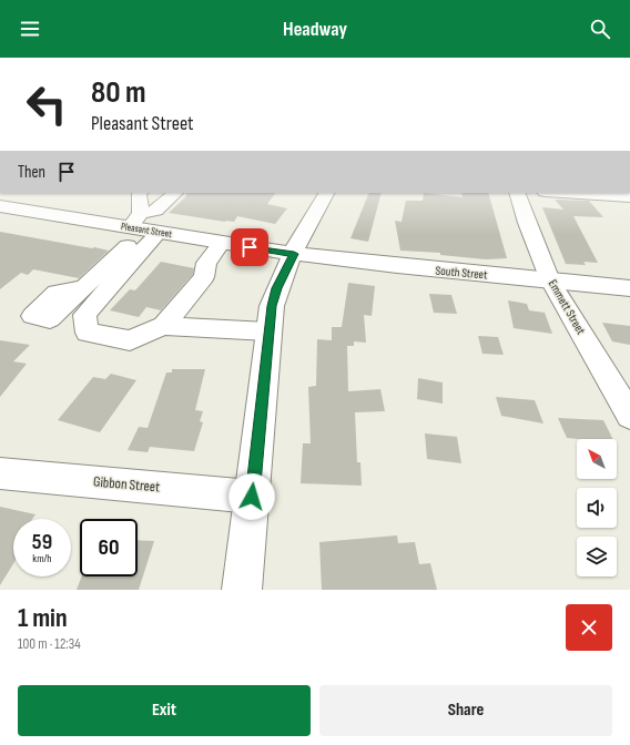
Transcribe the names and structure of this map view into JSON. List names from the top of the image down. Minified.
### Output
{"streets":{"main road":["Pleasant Street","South Street"],"street":["Emmett Street","Gibbon Street"]},"crossings":[["Pleasant Street","South Street"],["South Street","Emmett Street"]],"north":"top left","page":{"header":"Headway","turn":["80 m","Pleasant Street"],"then":"Then","speed":"59 km/h","limit":"60","heading":["1 min","100 m · 12:34"],"buttons":["Exit","Share"]}}
